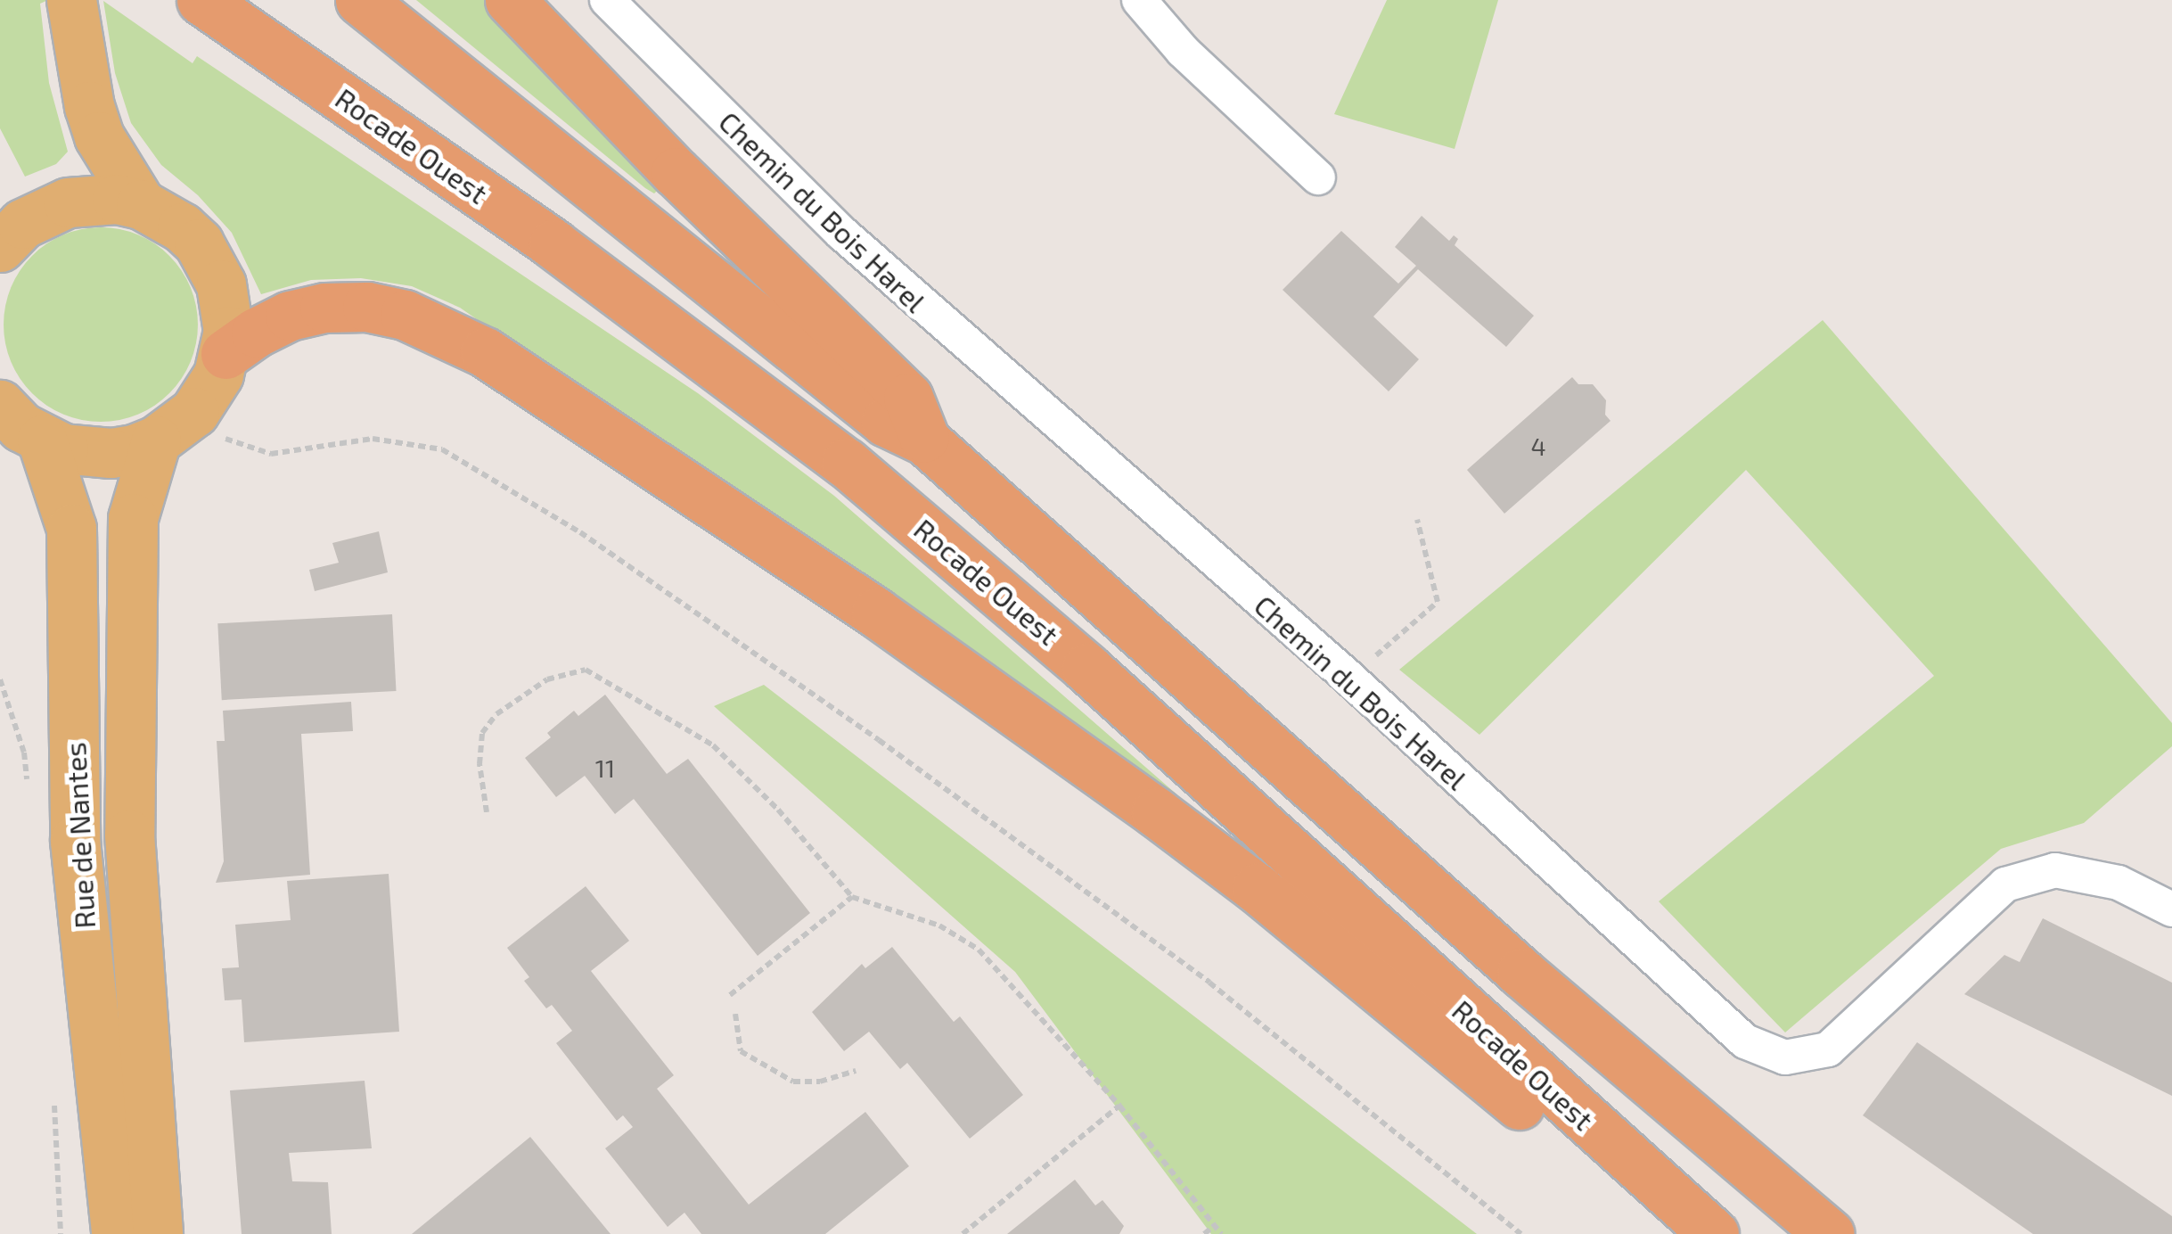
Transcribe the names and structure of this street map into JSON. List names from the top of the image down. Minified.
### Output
{"streets":{"highway":["Rocade Ouest"],"main road":["Rue de Nantes"],"street":["Chemin du Bois Harel"]},"house_numbers":["4","11"]}
